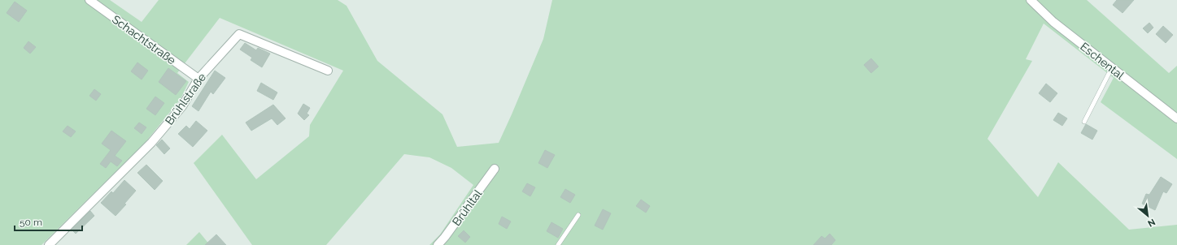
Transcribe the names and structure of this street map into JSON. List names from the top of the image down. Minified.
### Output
{"streets":{"street":["Schachtstraße","Eschental","Brühlstraße","Brühltal"]},"crossings":[["Schachtstraße","Brühlstraße"]],"scale_bar":"50 m","north":"bottom right"}
